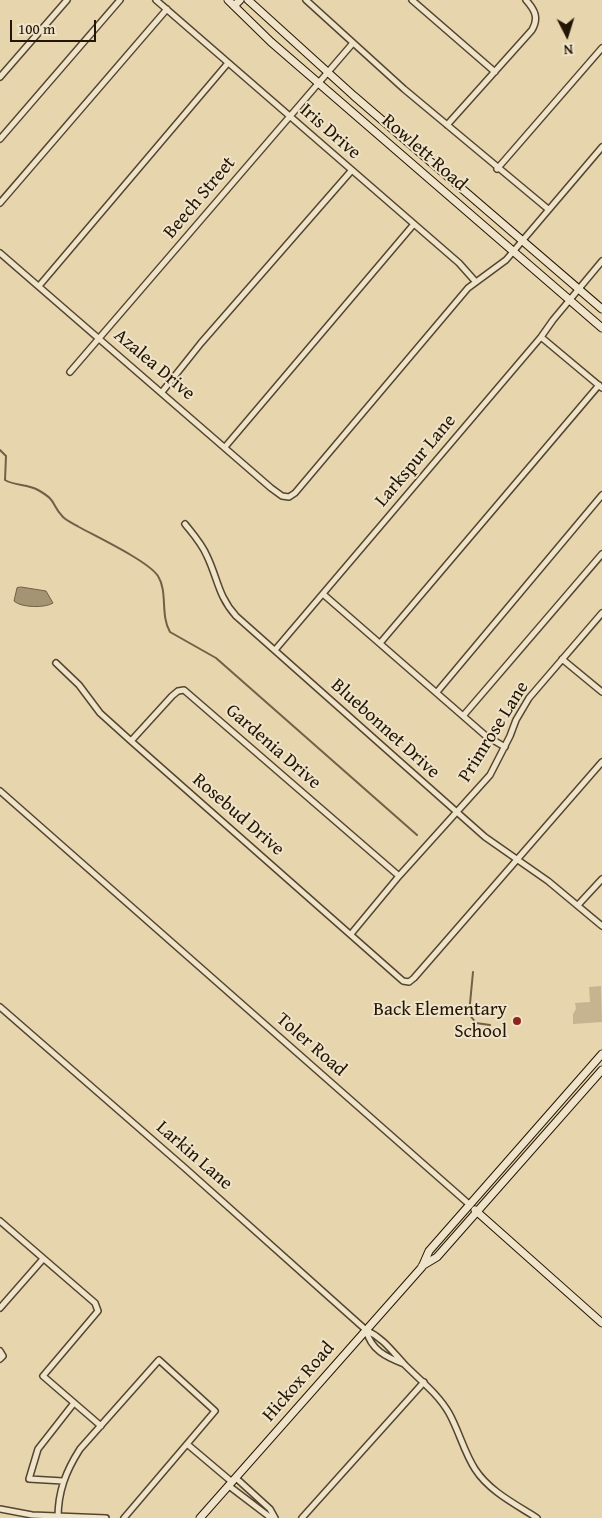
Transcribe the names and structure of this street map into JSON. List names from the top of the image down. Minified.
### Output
{"streets":{"street":["Iris Drive","Rowlett Road","Beech Street","Azalea Drive","Larkspur Lane","Bluebonnet Drive","Primrose Lane","Gardenia Drive","Rosebud Drive","Toler Road","Larkin Lane","Hickox Road"]},"crossings":[["Iris Drive","Beech Street"],["Iris Drive","Azalea Drive"],["Rowlett Road","Beech Street"],["Rowlett Road","Larkspur Lane"],["Beech Street","Azalea Drive"],["Larkspur Lane","Bluebonnet Drive"],["Bluebonnet Drive","Primrose Lane"],["Bluebonnet Drive","Rosebud Drive"],["Primrose Lane","Gardenia Drive"],["Primrose Lane","Rosebud Drive"],["Gardenia Drive","Rosebud Drive"],["Toler Road","Hickox Road"],["Larkin Lane","Hickox Road"]],"places":["Back Elementary School"],"scale_bar":"100 m","north":"bottom"}
